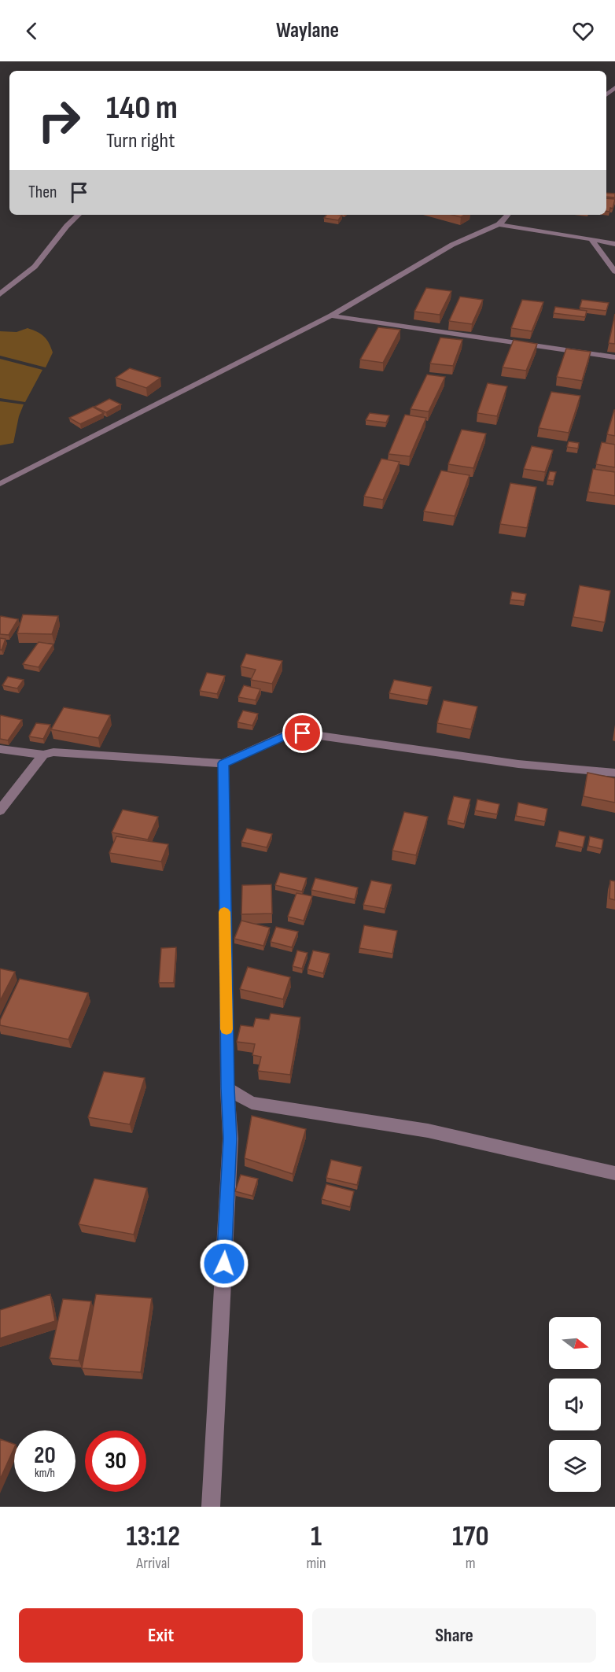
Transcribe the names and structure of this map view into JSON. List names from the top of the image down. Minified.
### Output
{"north":"right","page":{"header":"Waylane","turn":["140 m","Turn right"],"then":"Then","speed":"20 km/h","limit":"30","eta":["13:12","Arrival","1","min","170","m"],"buttons":["Exit","Share"]}}
